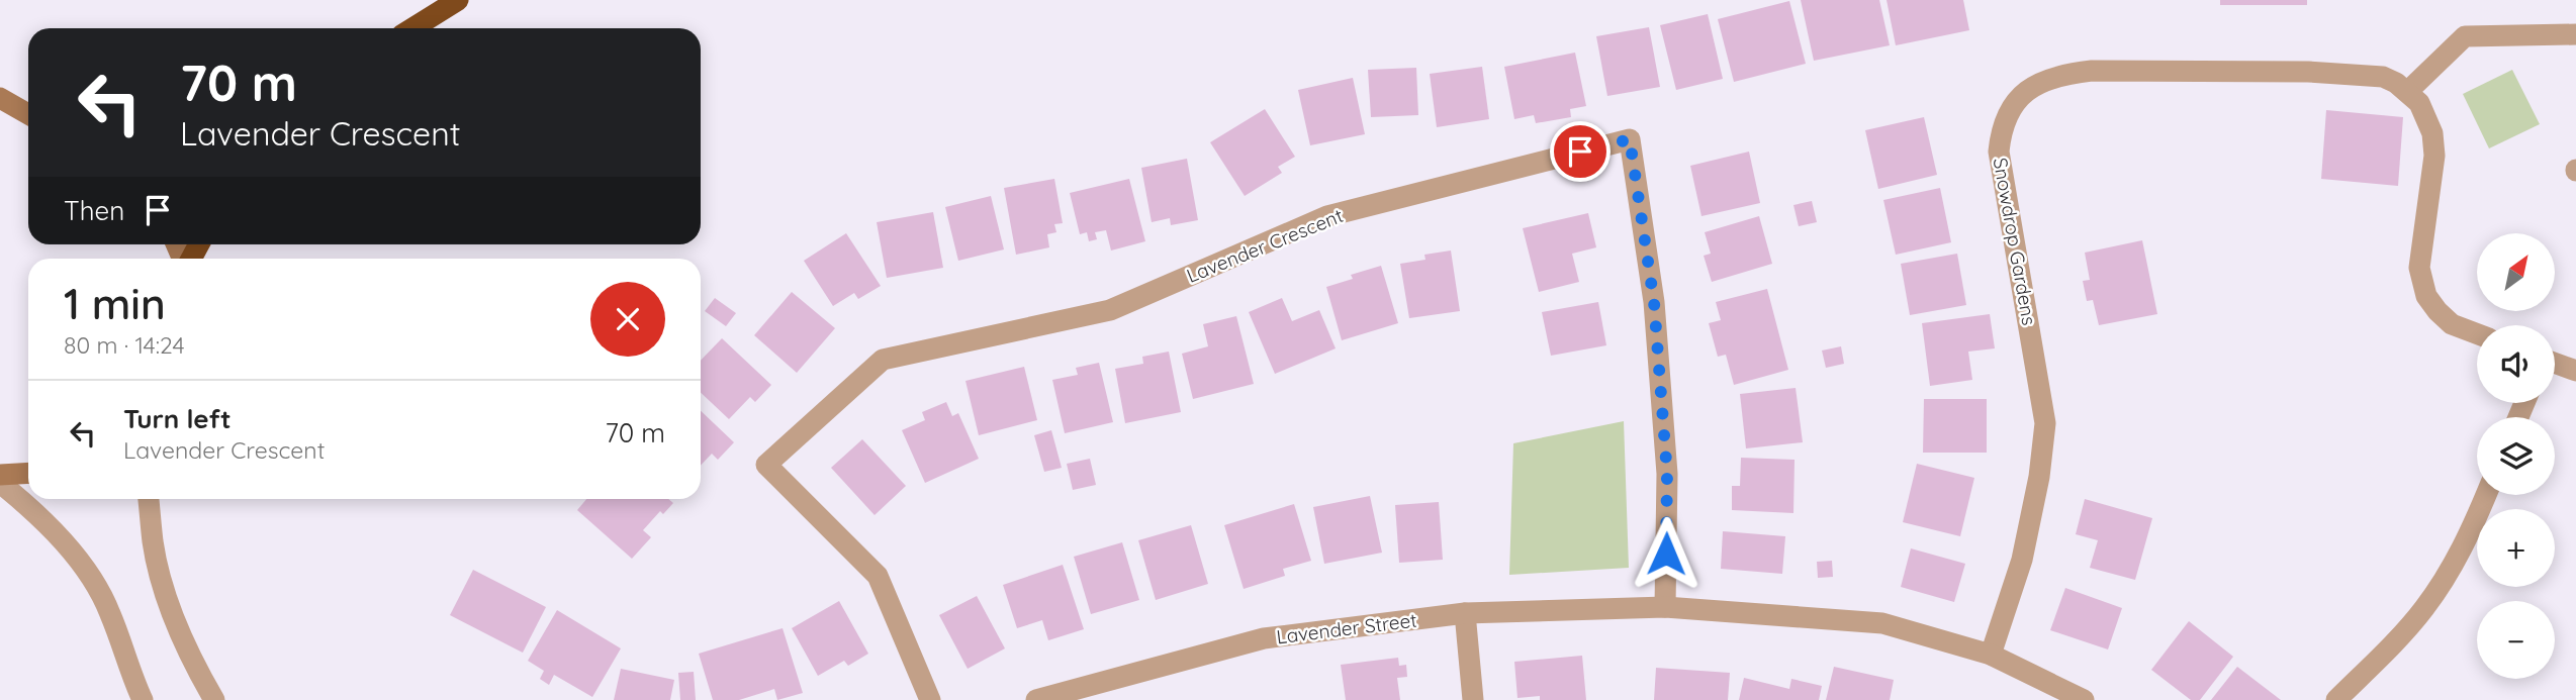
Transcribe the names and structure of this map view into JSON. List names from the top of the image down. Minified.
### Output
{"streets":{"street":["Snowdrop Gardens","Lavender Crescent","Lavender Street"]},"crossings":[["Snowdrop Gardens","Lavender Street"],["Lavender Crescent","Lavender Street"]],"north":"top right","page":{"turn":["70 m","Lavender Crescent"],"then":"Then","map_buttons":["+","−"],"heading":["1 min","80 m · 14:24"],"list":[{"name":"Turn left","note":"Lavender Crescent","value":"70 m"}]}}
